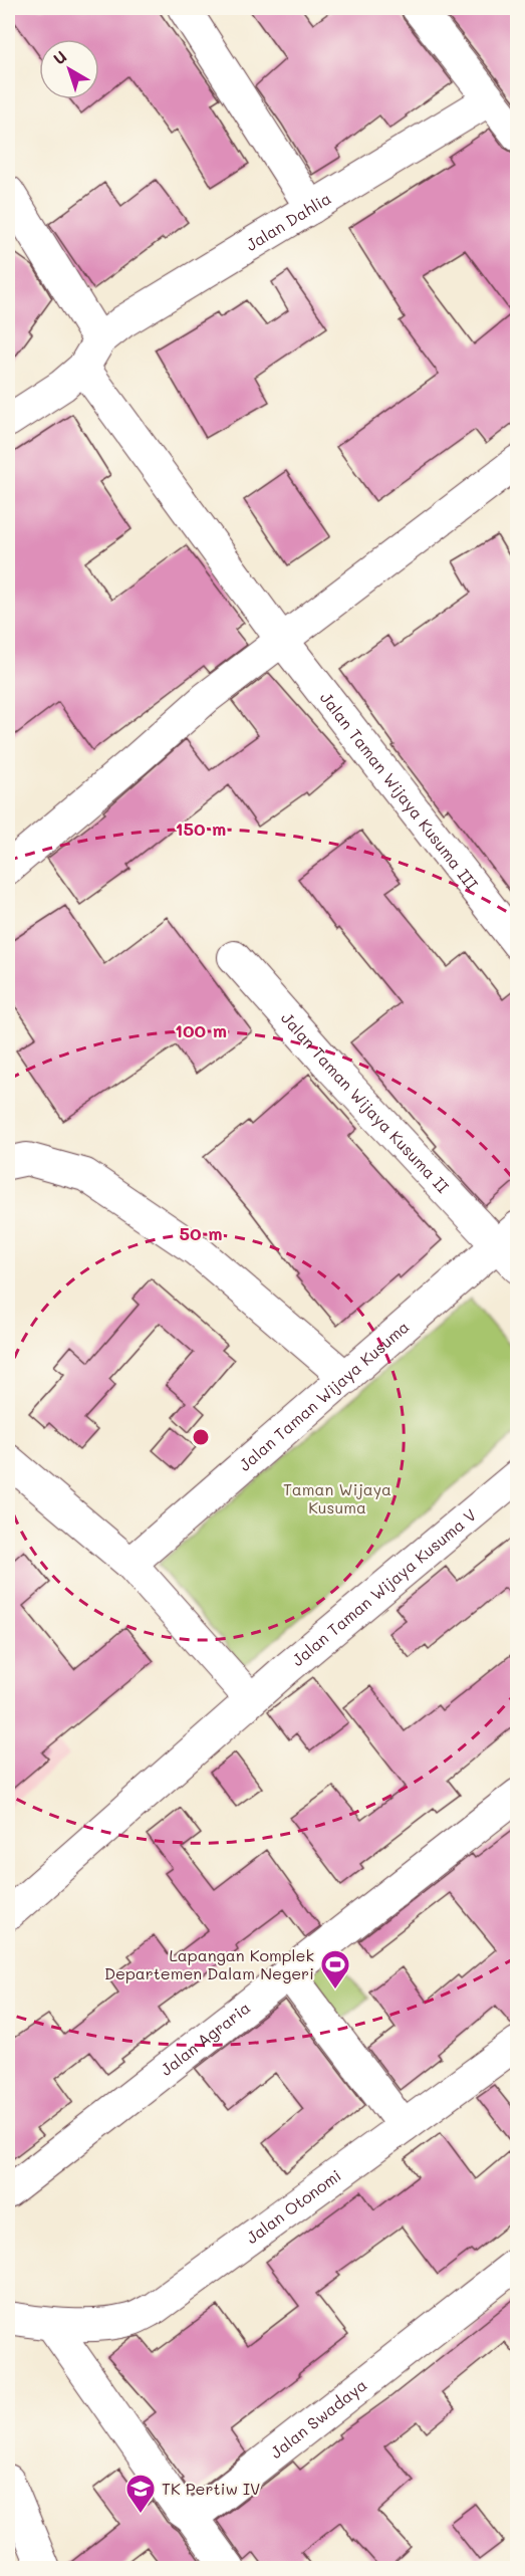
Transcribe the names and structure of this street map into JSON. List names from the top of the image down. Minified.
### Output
{"streets":{"street":["Jalan Dahlia","Jalan Taman Wijaya Kusuma III","Jalan Taman Wijaya Kusuma II","Jalan Taman Wijaya Kusuma","Jalan Taman Wijaya Kusuma V","Jalan Agraria","Jalan Otonomi","Jalan Swadaya"]},"crossings":[["Jalan Dahlia","Jalan Taman Wijaya Kusuma III"],["Jalan Taman Wijaya Kusuma II","Jalan Taman Wijaya Kusuma"]],"parks":["Taman Wijaya Kusuma"],"places":{"sports":["Lapangan Komplek Departemen Dalam Negeri"],"school or university":["TK Pertiw IV"]},"north":"top left","rings":["150 m","100 m","50 m"]}
